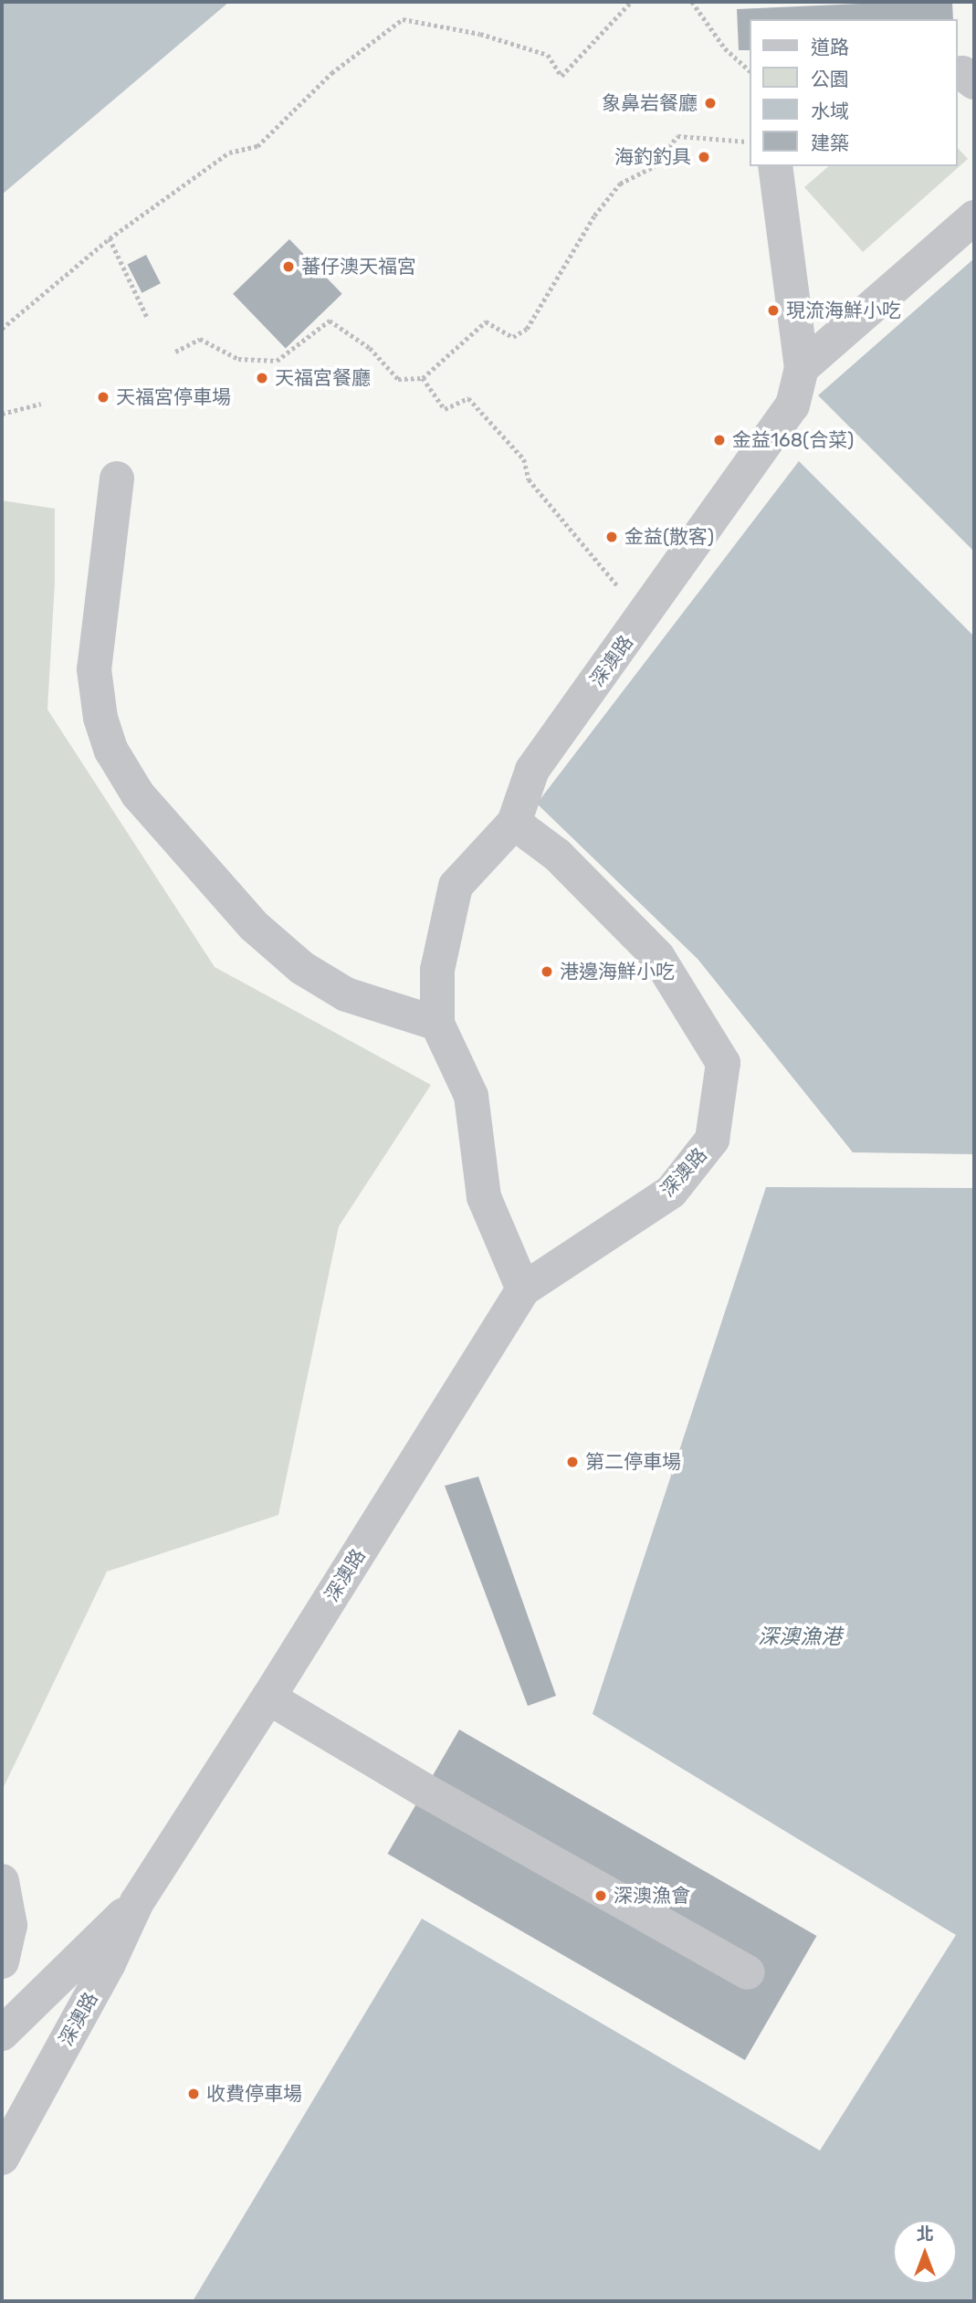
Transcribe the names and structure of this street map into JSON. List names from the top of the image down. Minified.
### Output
{"streets":{"street":["深澳路"]},"water":["深澳漁港"],"places":["象鼻岩餐廳","海釣釣具","蕃仔澳天福宮","現流海鮮小吃","天福宮餐廳","天福宮停車場","金益168(合菜)","金益(散客)","港邊海鮮小吃","第二停車場","深澳漁會","收費停車場"],"legend":["道路","公園","水域","建築"],"north":"top"}
